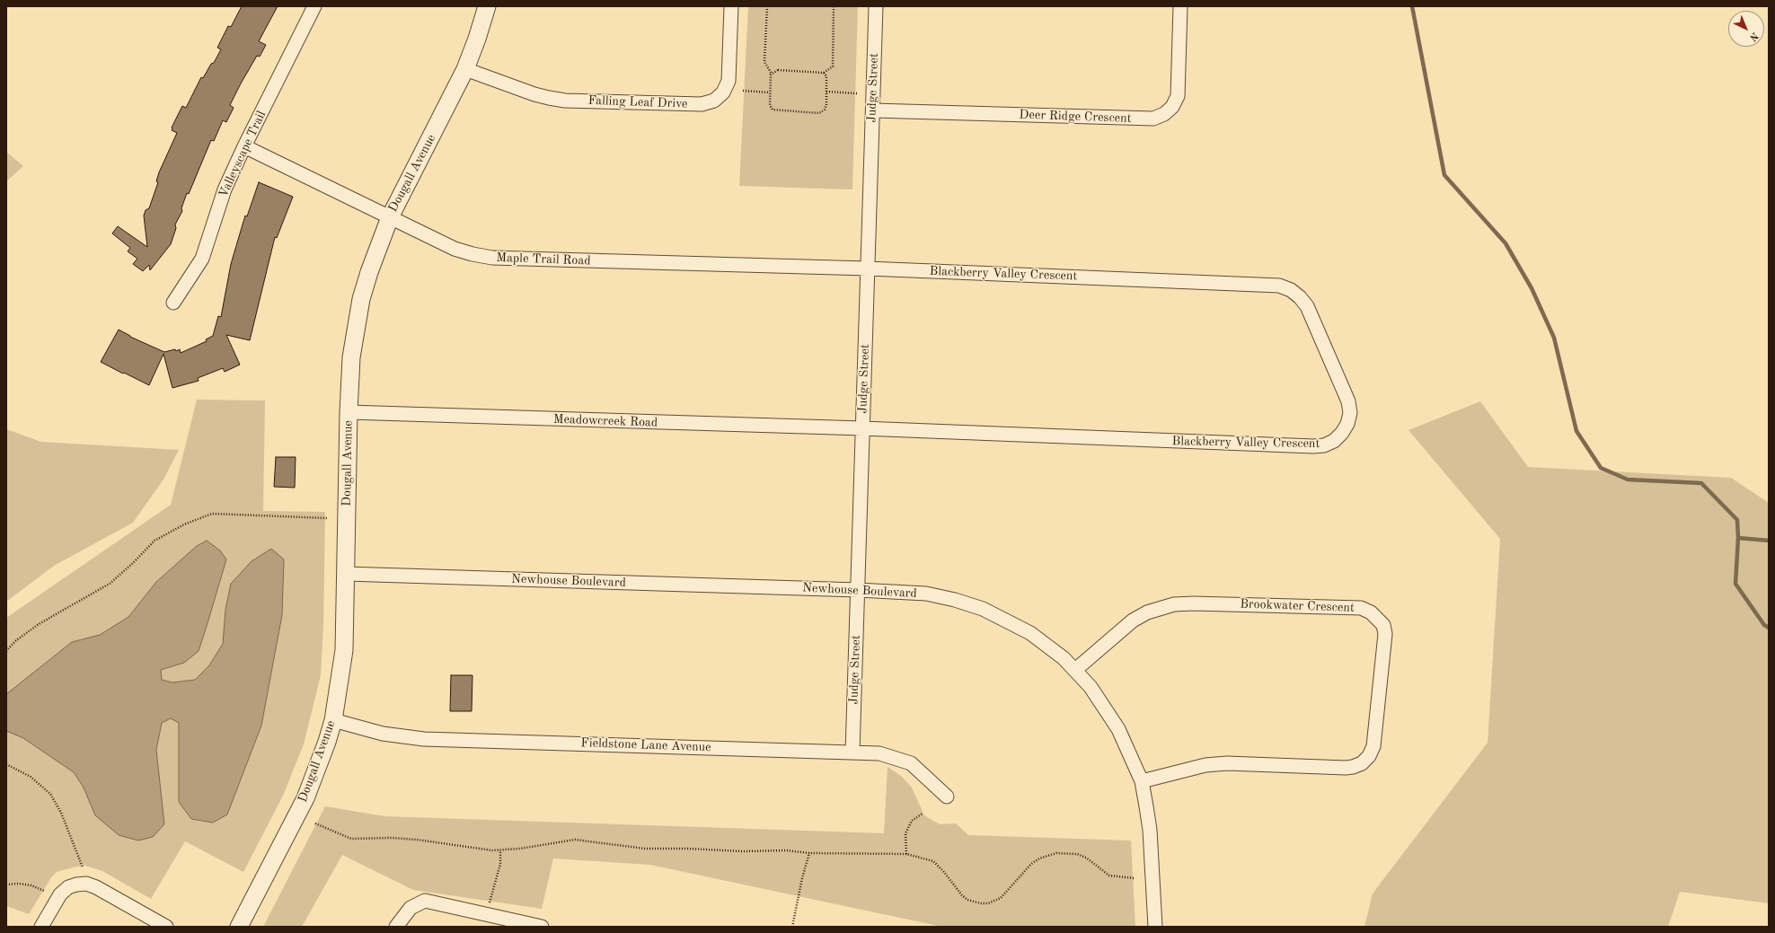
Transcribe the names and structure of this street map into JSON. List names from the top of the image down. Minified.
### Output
{"streets":{"street":["Judge Street","Falling Leaf Drive","Deer Ridge Crescent","Valleyscape Trail","Dougall Avenue","Maple Trail Road","Blackberry Valley Crescent","Meadowcreek Road","Newhouse Boulevard","Brookwater Crescent","Fieldstone Lane Avenue"]},"crossings":[["Judge Street","Deer Ridge Crescent"],["Judge Street","Maple Trail Road"],["Judge Street","Blackberry Valley Crescent"],["Judge Street","Meadowcreek Road"],["Judge Street","Newhouse Boulevard"],["Judge Street","Fieldstone Lane Avenue"],["Falling Leaf Drive","Dougall Avenue"],["Valleyscape Trail","Maple Trail Road"],["Dougall Avenue","Maple Trail Road"],["Dougall Avenue","Meadowcreek Road"],["Dougall Avenue","Newhouse Boulevard"],["Dougall Avenue","Fieldstone Lane Avenue"],["Maple Trail Road","Blackberry Valley Crescent"],["Blackberry Valley Crescent","Meadowcreek Road"],["Newhouse Boulevard","Brookwater Crescent"]],"north":"bottom right"}
